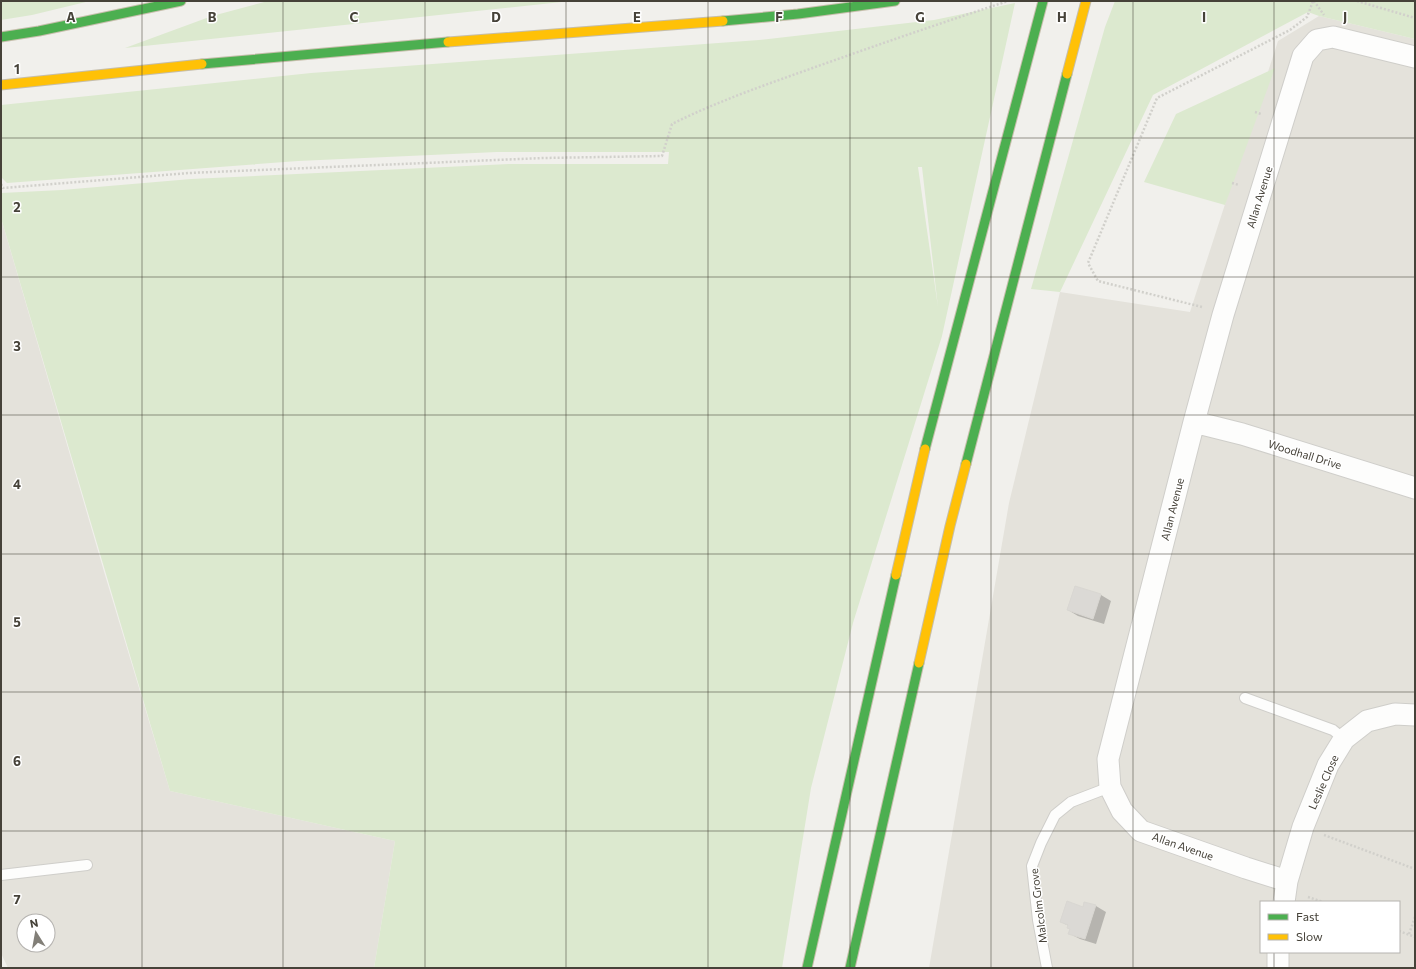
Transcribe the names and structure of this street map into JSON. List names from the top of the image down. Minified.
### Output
{"streets":{"street":["Allan Avenue","Woodhall Drive","Leslie Close"],"lane":["Malcolm Grove"]},"crossings":[["Allan Avenue","Woodhall Drive"],["Allan Avenue","Leslie Close"],["Allan Avenue","Malcolm Grove"]],"legend":["Fast","Slow"],"north":"top","grid":{"columns":["A","B","C","D","E","F","G","H","I","J"],"rows":["1","2","3","4","5","6","7"]}}
